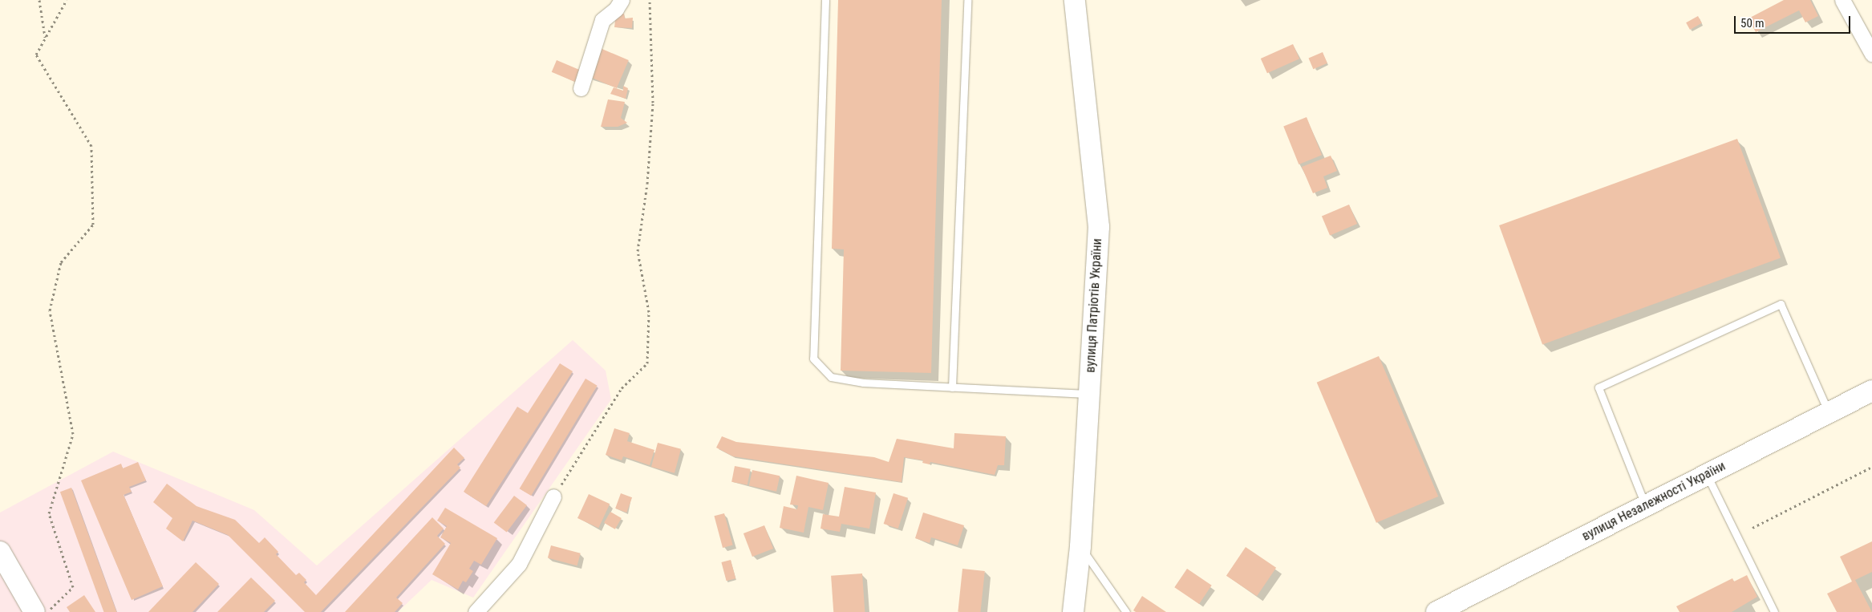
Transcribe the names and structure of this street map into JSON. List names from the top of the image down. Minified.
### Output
{"streets":{"main road":["вулиця Патріотів України","вулиця Незалежності України"]},"scale_bar":"50 m"}
